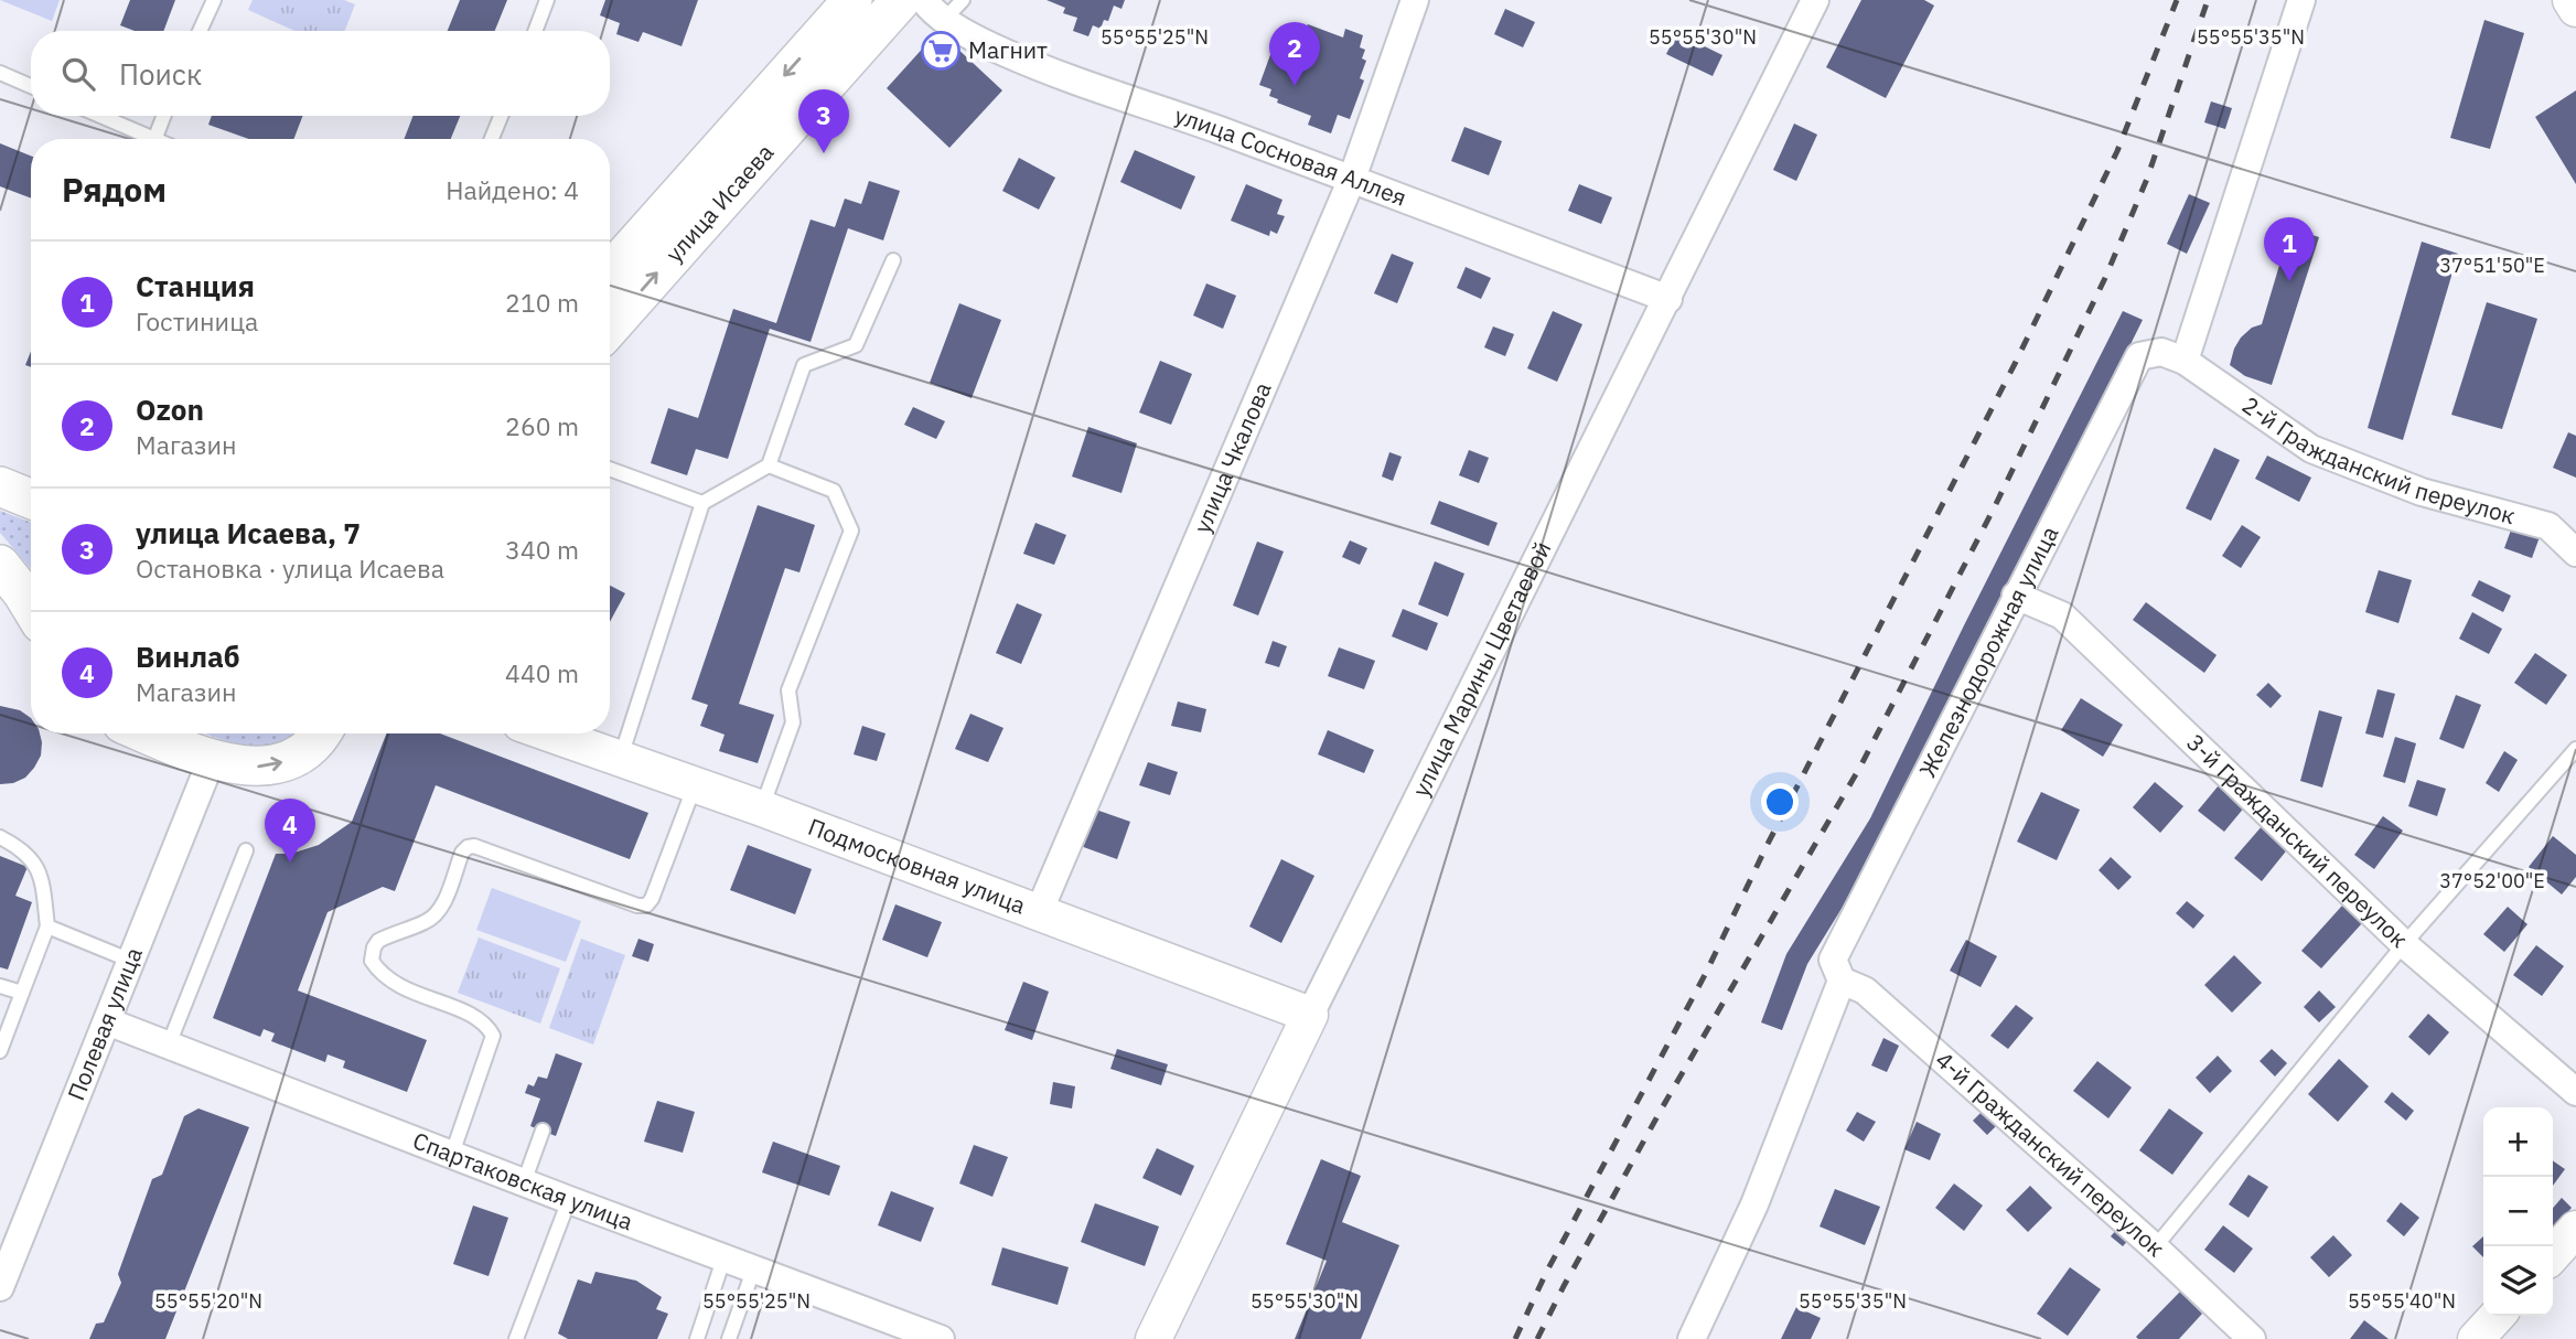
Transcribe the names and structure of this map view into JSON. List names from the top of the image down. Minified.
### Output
{"streets":{"main road":["улица Исаева"],"street":["улица Сосновая Аллея","улица Чкалова","2-й Гражданский переулок","Железнодорожная улица","улица Марины Цветаевой","3-й Гражданский переулок","Подмосковная улица","Полевая улица","4-й Гражданский переулок","Спартаковская улица"]},"crossings":[["улица Сосновая Аллея","улица Чкалова"],["улица Сосновая Аллея","улица Марины Цветаевой"],["улица Чкалова","Подмосковная улица"],["2-й Гражданский переулок","Железнодорожная улица"],["Железнодорожная улица","3-й Гражданский переулок"],["Железнодорожная улица","4-й Гражданский переулок"],["улица Марины Цветаевой","Подмосковная улица"],["Полевая улица","Спартаковская улица"]],"places":{"supermarket":["Магнит"]},"page":{"pins":["2","3","1","4"],"search":"Поиск","heading":["Рядом","Найдено: 4"],"list":[{"mark":"1","name":"Станция","note":"Гостиница","value":"210 m"},{"mark":"2","name":"Ozon","note":"Магазин","value":"260 m"},{"mark":"3","name":"улица Исаева, 7","note":"Остановка · улица Исаева","value":"340 m"},{"mark":"4","name":"Винлаб","note":"Магазин","value":"440 m"}],"map_buttons":["+","−"]},"coordinates":["55°55'25\"N","55°55'30\"N","55°55'35\"N","37°51'50\"E","37°52'00\"E","55°55'20\"N","55°55'40\"N"]}
